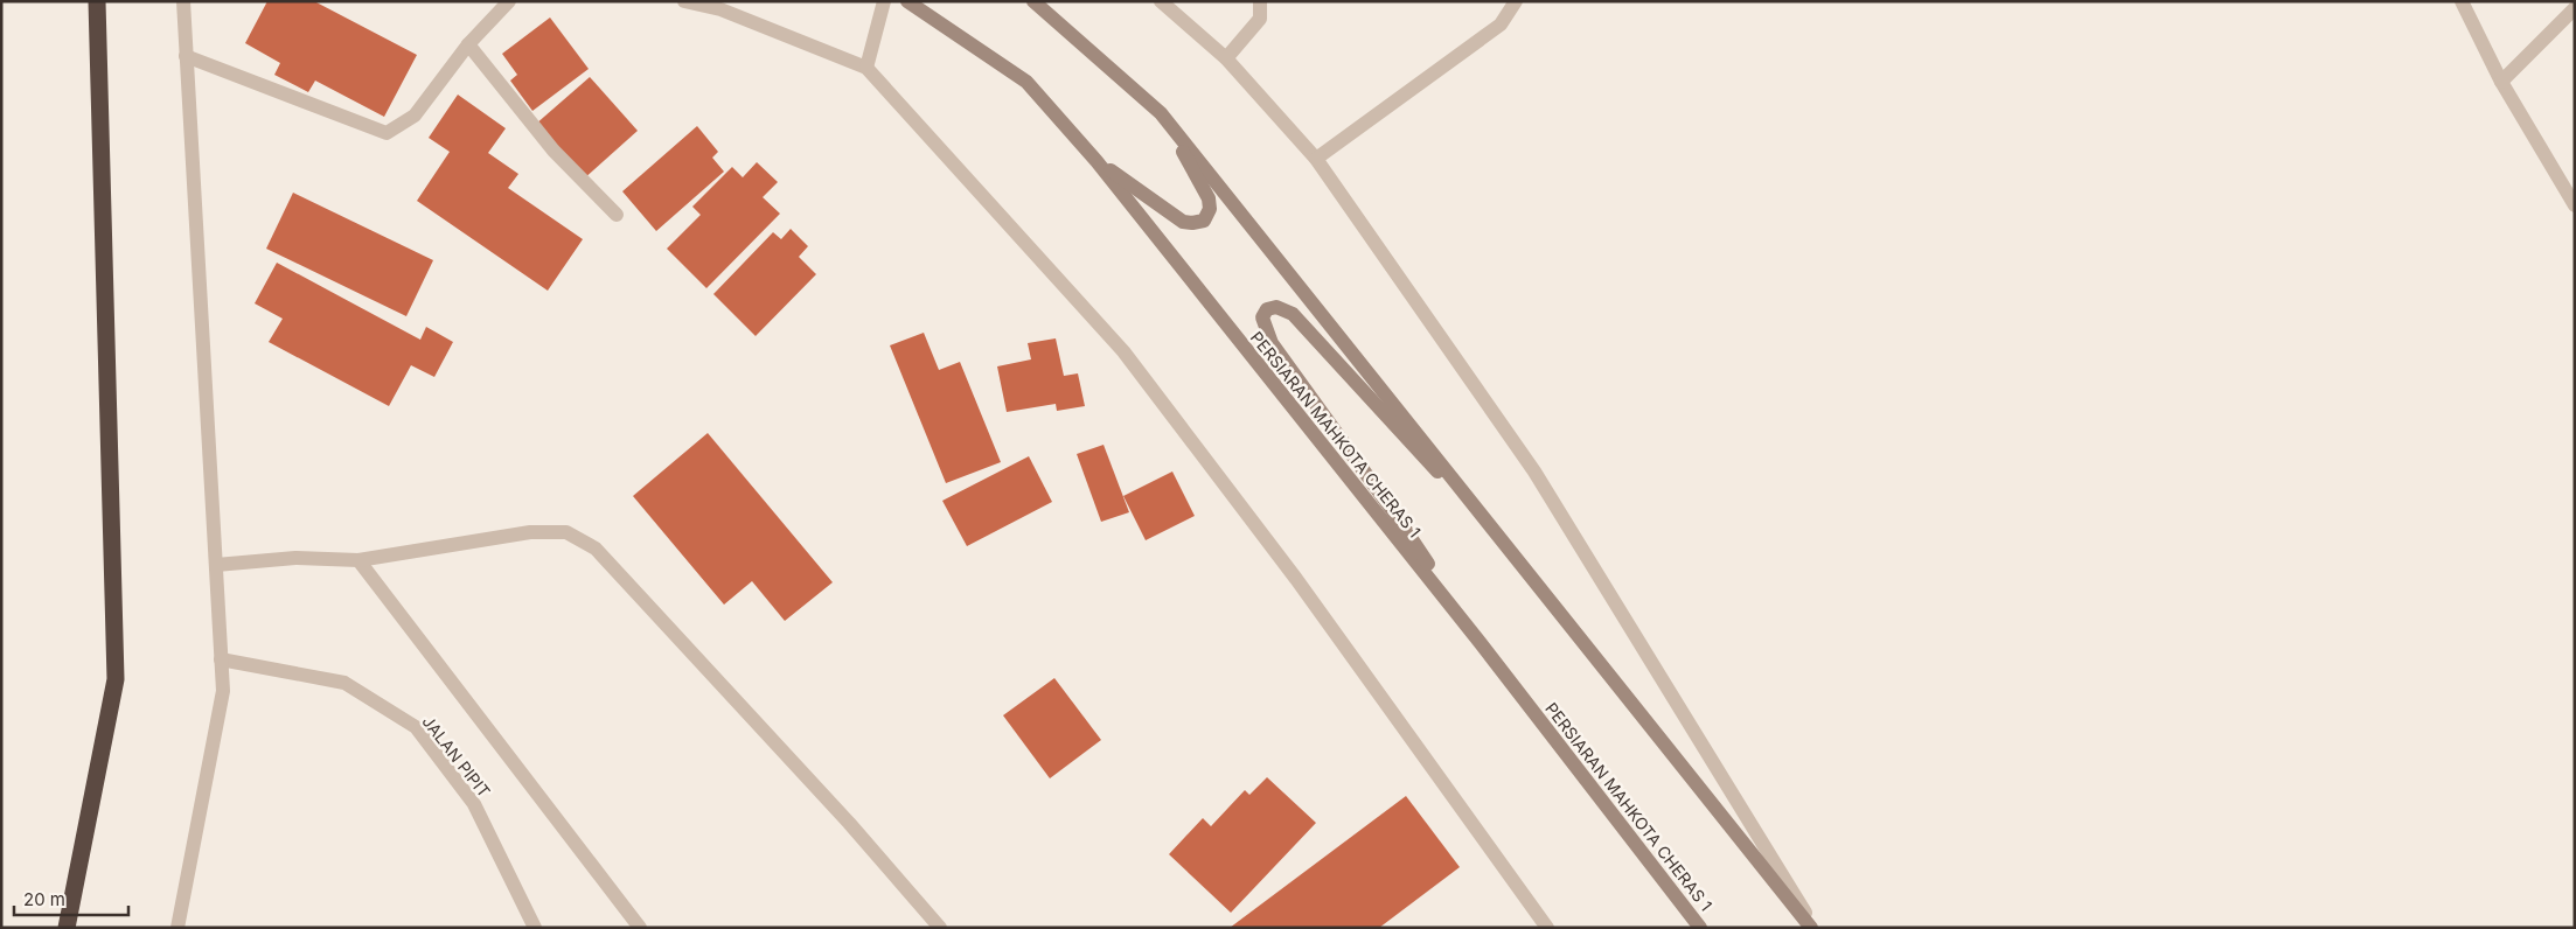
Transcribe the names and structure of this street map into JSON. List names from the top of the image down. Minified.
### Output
{"streets":{"main road":["PERSIARAN MAHKOTA CHERAS 1"],"street":["JALAN PIPIT"]},"scale_bar":"20 m"}
